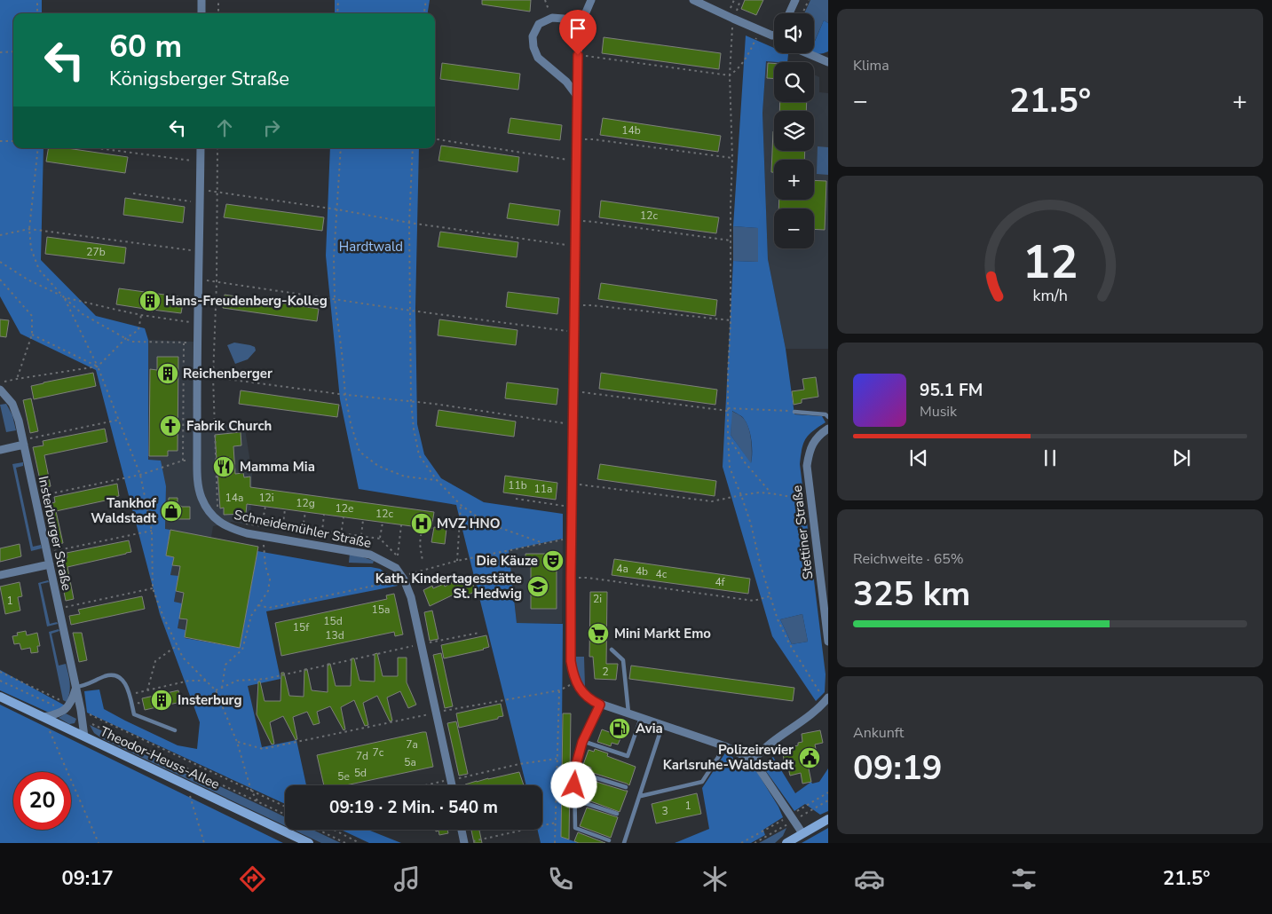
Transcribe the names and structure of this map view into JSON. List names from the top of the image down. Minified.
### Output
{"streets":{"main road":["Theodor-Heuss-Allee"],"street":["Schneidemühler Straße","Stettiner Straße","Insterburger Straße"]},"crossings":[["Insterburger Straße","Theodor-Heuss-Allee"]],"parks":["Hardtwald"],"places":{"building":["Hans-Freudenberg-Kolleg","Reichenberger","Insterburg"],"church":["Fabrik Church"],"restaurant":["Mamma Mia"],"shop":["Tankhof Waldstadt"],"hospital":["MVZ HNO"],"theatre":["Die Käuze"],"school or university":["Kath. Kindertagesstätte St. Hedwig"],"supermarket":["Mini Markt Emo"],"fuel station":["Avia"],"public building":["Polizeirevier Karlsruhe-Waldstadt"]},"house_numbers":["14b","12c","27b","11b","11a","14a","12i","12g","12e","12c","4a","4b","4c","4f","2i","1","15a","15d","15f","13d","2","7a","7c","7d","5a","5d","5e","1","3"],"page":{"tile":["Klima",["Reichweite · 65%","325 km"],["Ankunft","09:19"]],"map_buttons":["+","−"],"turn":["60 m","Königsberger Straße"],"heat":["−","21.5°","+"],"song":["95.1 FM","Musik"],"limit":"20","trip":"09:19 · 2 Min. · 540 m","tabs":["09:17","21.5°"],"gauge":["12","km/h"]}}
